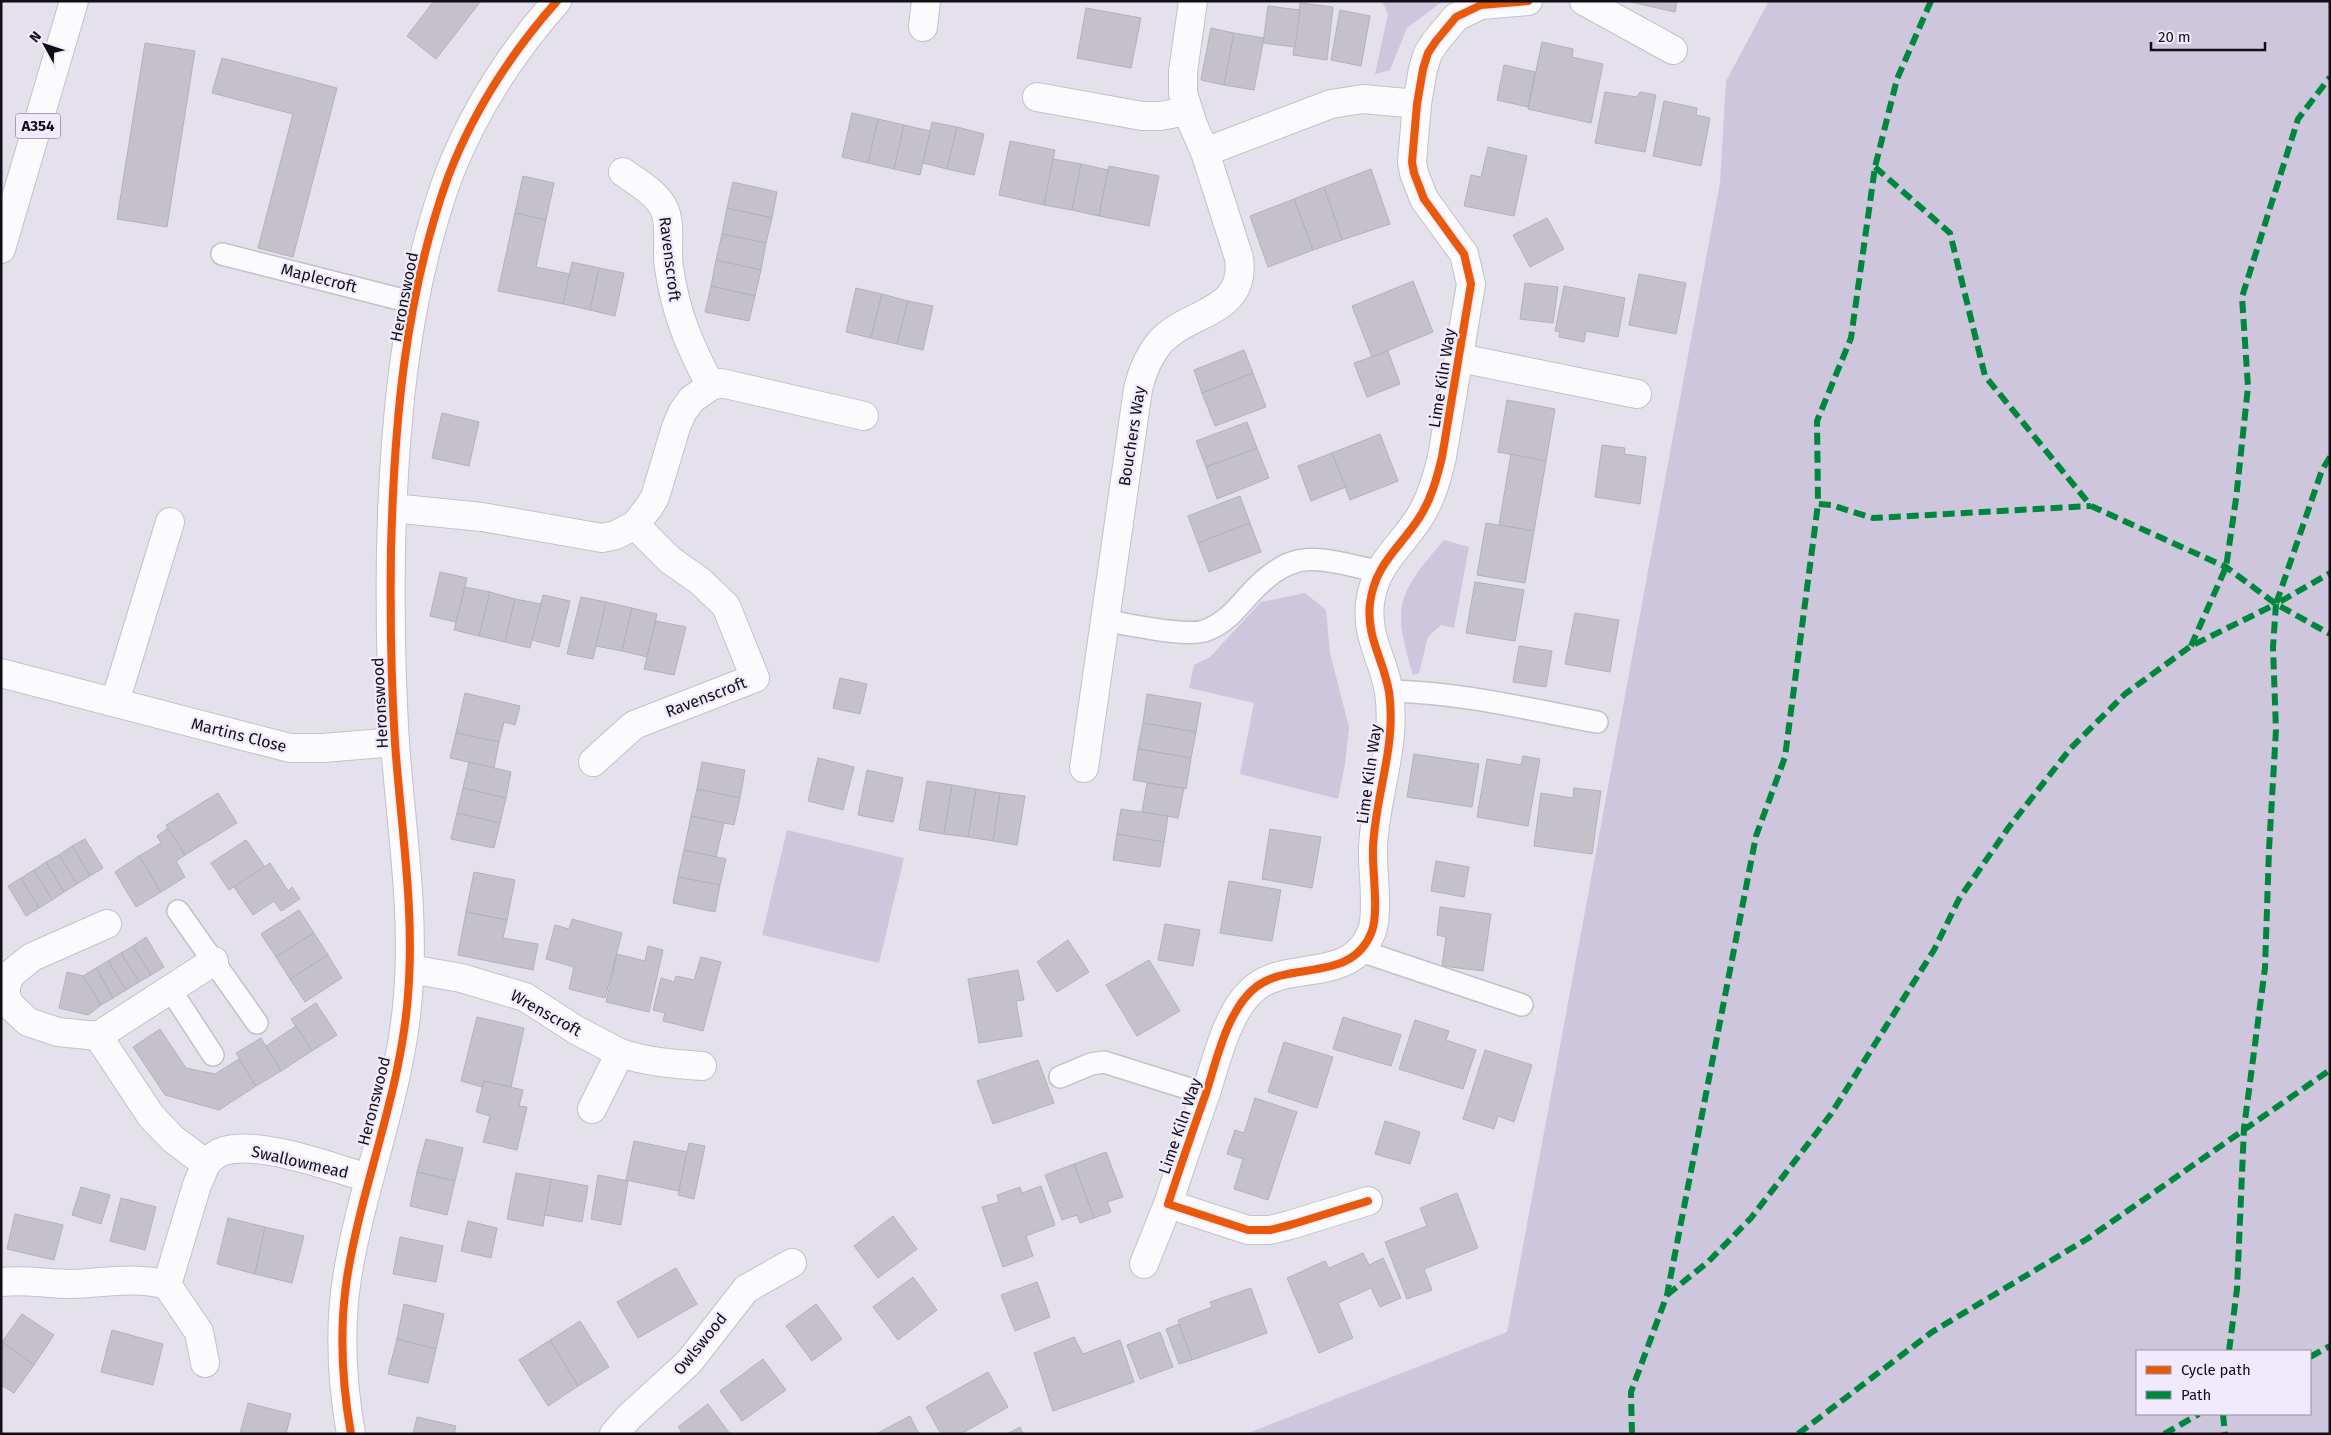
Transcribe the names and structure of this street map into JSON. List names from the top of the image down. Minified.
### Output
{"streets":{"main road":["A354","Ravenscroft","Heronswood","Lime Kiln Way","Bouchers Way","Martins Close","Wrenscroft","Swallowmead","Owlswood"],"lane":["Maplecroft"]},"crossings":[["Maplecroft","Heronswood"],["Heronswood","Martins Close"],["Heronswood","Wrenscroft"],["Heronswood","Swallowmead"]],"legend":["Cycle path","Path"],"scale_bar":"20 m","north":"top left"}
